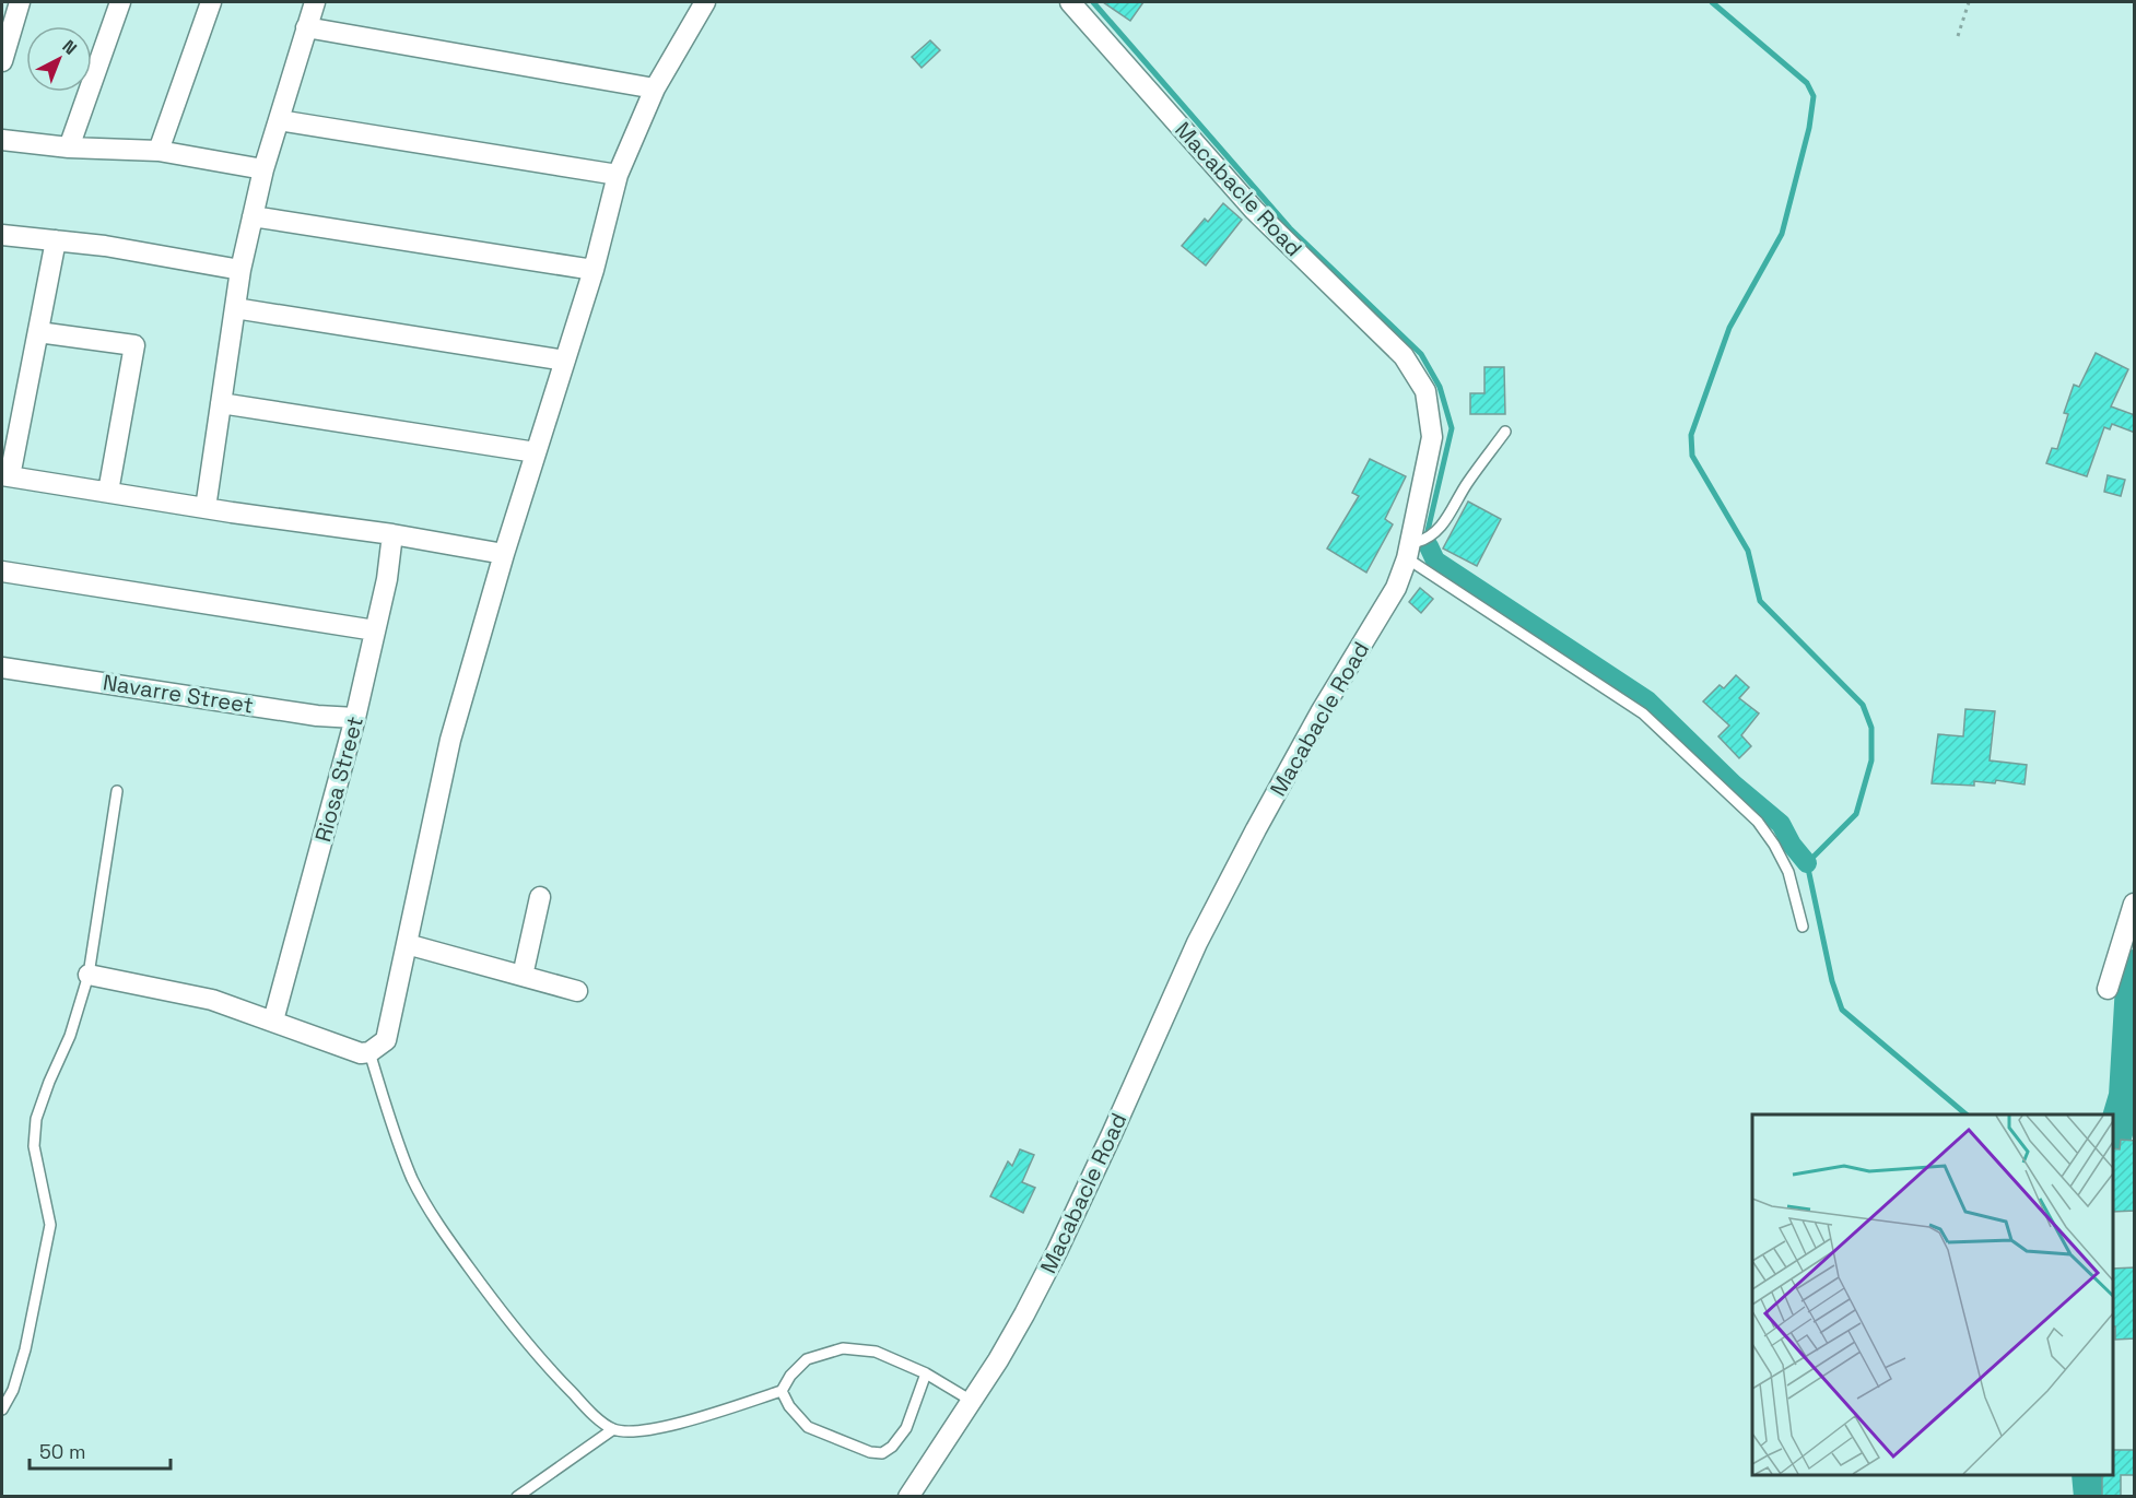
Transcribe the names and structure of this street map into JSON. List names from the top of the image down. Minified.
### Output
{"streets":{"street":["Macabacle Road","Navarre Street","Riosa Street"]},"crossings":[["Navarre Street","Riosa Street"]],"scale_bar":"50 m","north":"top right"}
